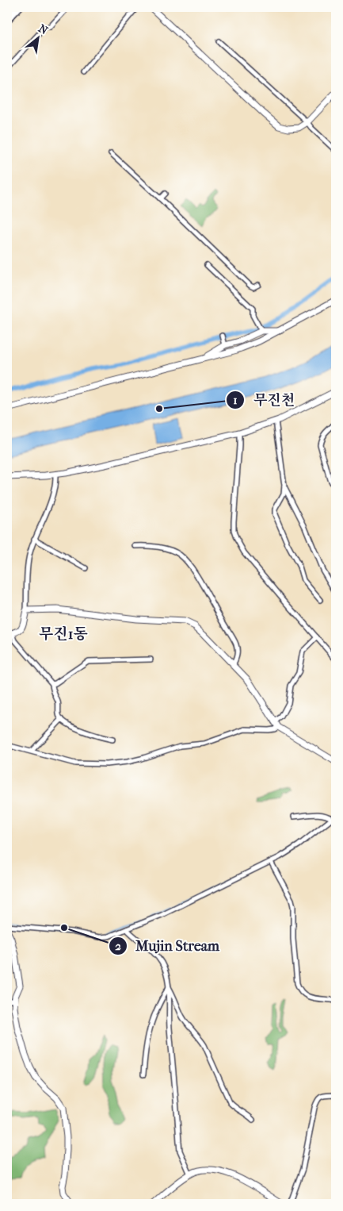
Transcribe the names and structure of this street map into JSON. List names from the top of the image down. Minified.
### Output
{"districts":["무진1동"],"places":["무진천","Mujin Stream"],"north":"top right"}
